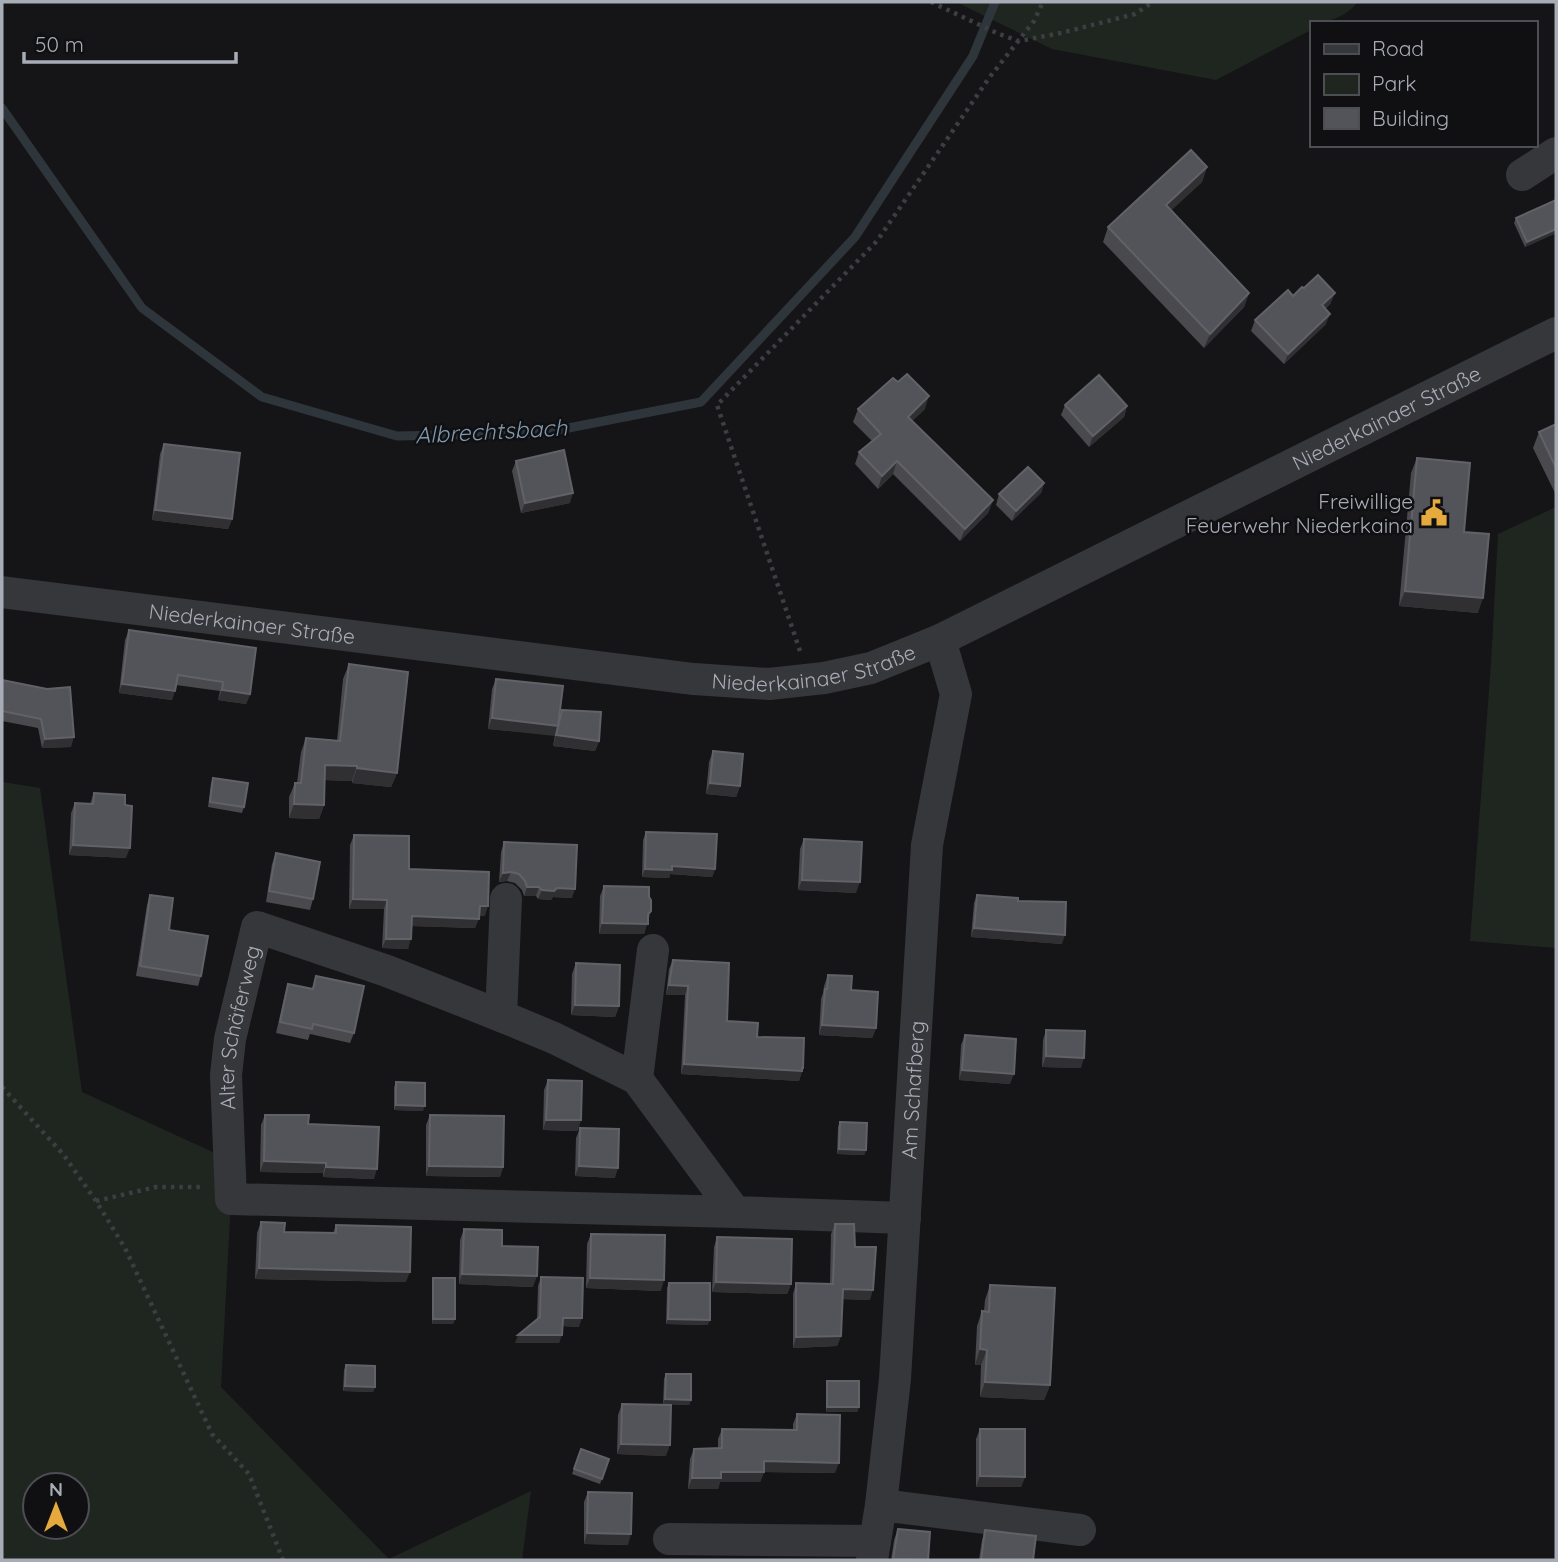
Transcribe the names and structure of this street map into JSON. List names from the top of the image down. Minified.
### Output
{"streets":{"street":["Niederkainaer Straße","Alter Schäferweg","Am Schafberg"]},"crossings":[["Niederkainaer Straße","Am Schafberg"]],"water":["Albrechtsbach"],"places":{"public building":["Freiwillige Feuerwehr Niederkaina"]},"legend":["Road","Park","Building"],"scale_bar":"50 m","north":"top"}
